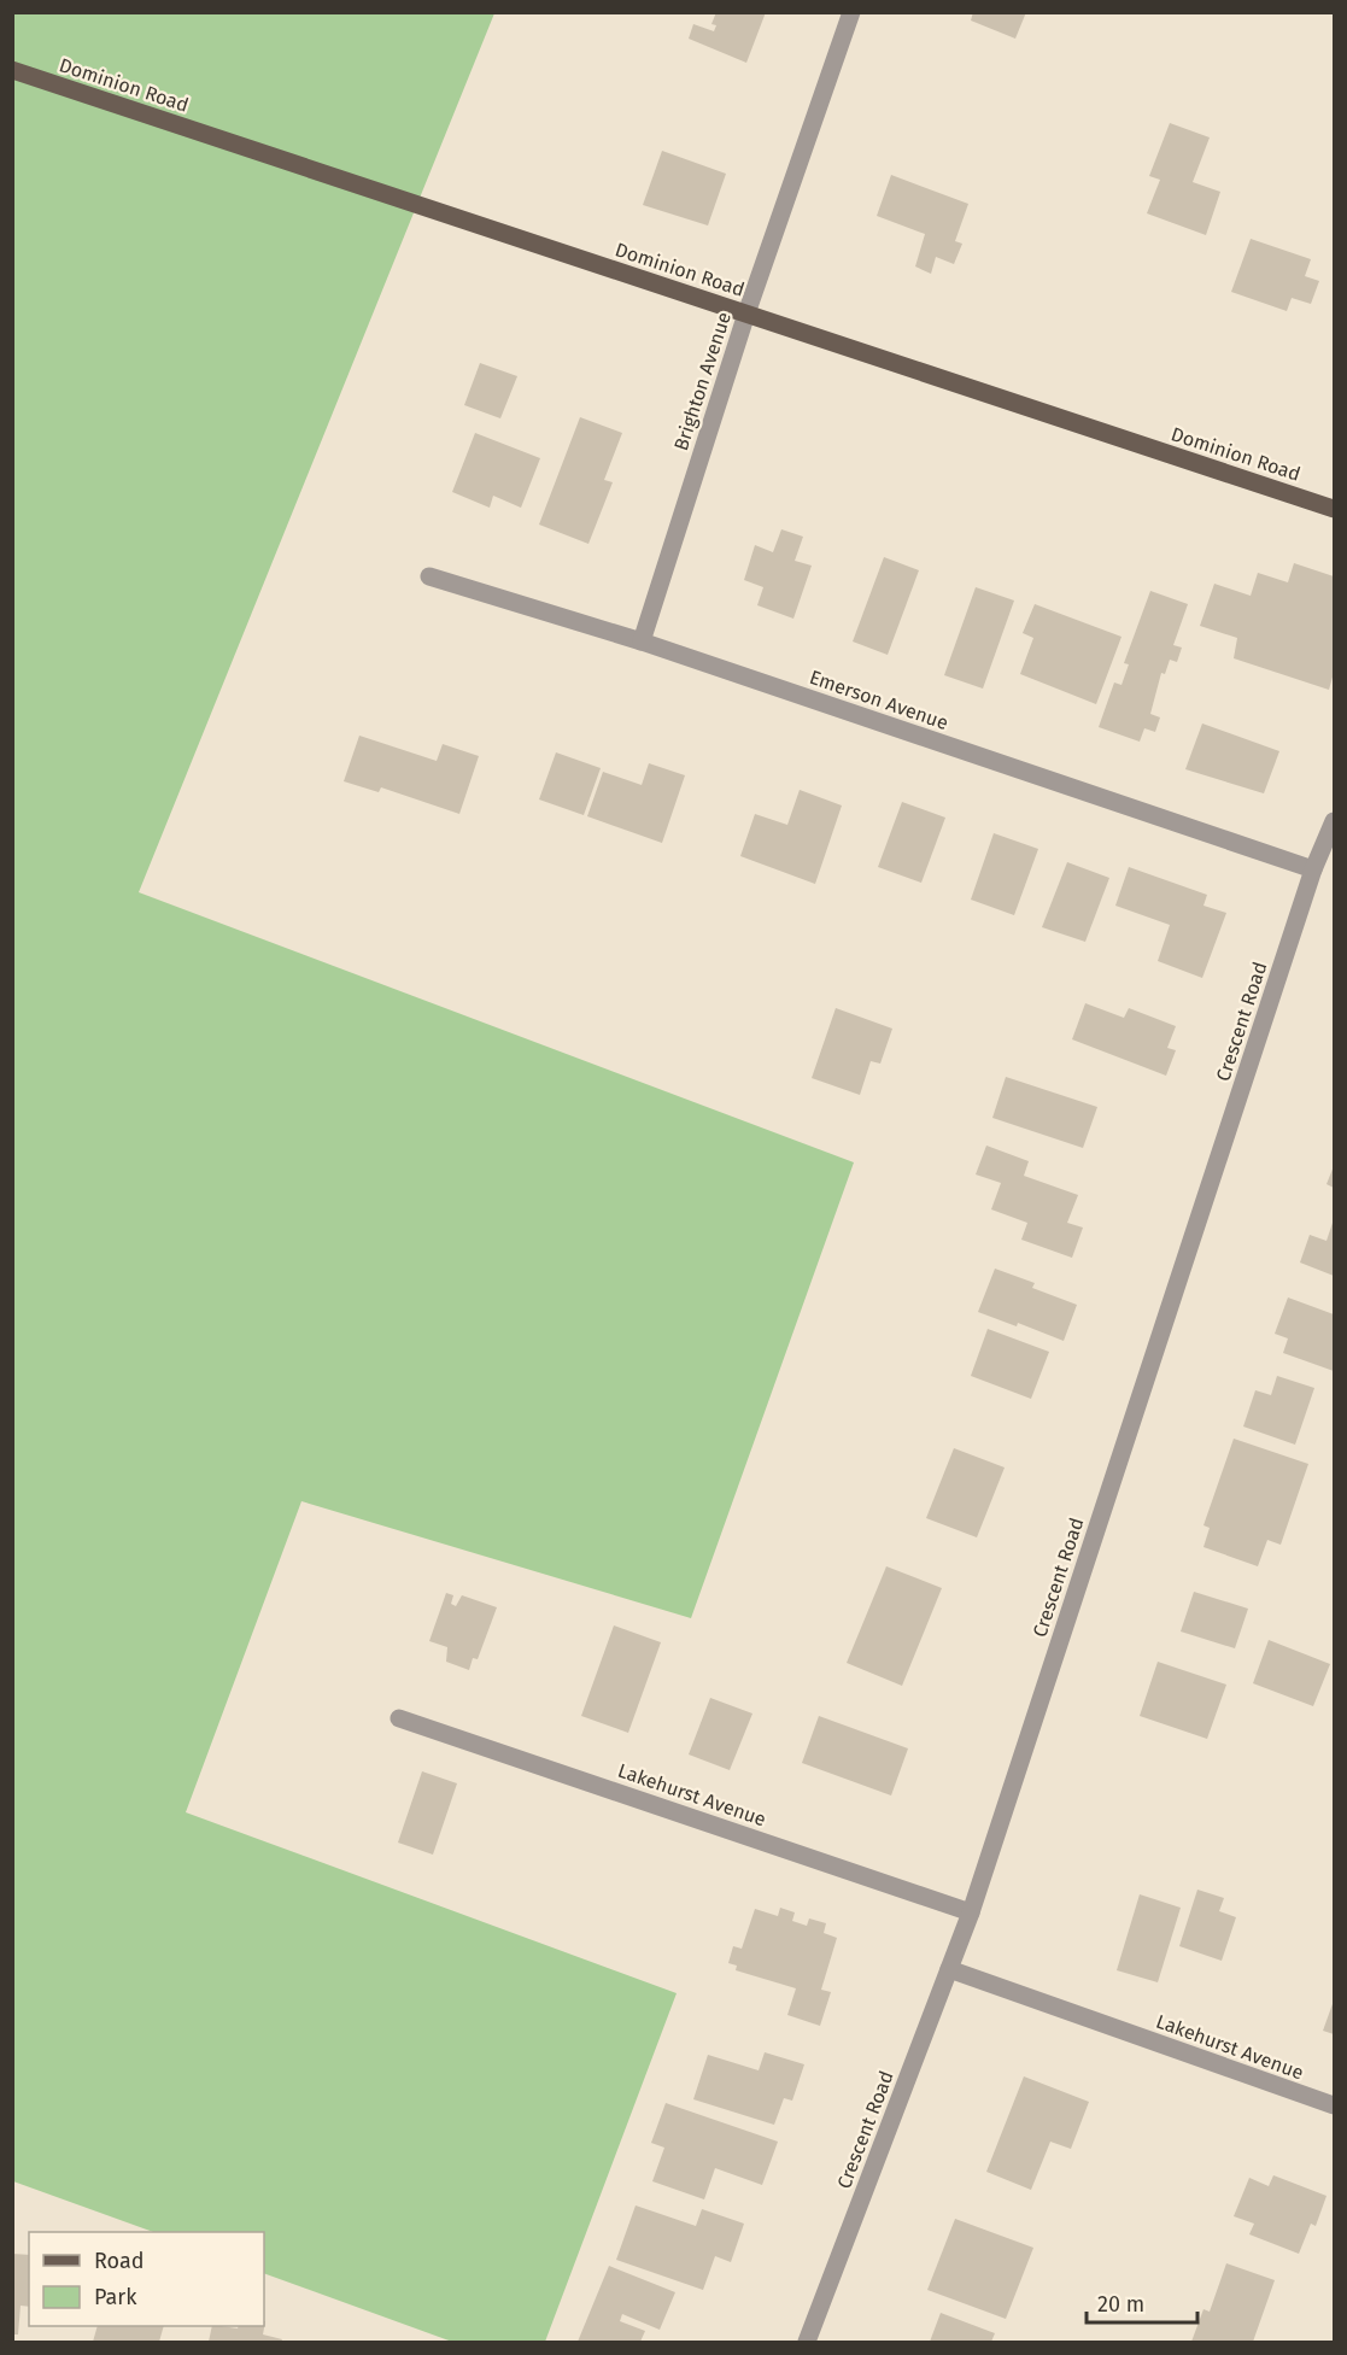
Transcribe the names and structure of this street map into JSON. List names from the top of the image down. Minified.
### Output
{"streets":{"main road":["Dominion Road"],"street":["Brighton Avenue","Emerson Avenue","Crescent Road","Lakehurst Avenue"]},"crossings":[["Dominion Road","Brighton Avenue"],["Brighton Avenue","Emerson Avenue"],["Emerson Avenue","Crescent Road"],["Crescent Road","Lakehurst Avenue"]],"legend":["Road","Park"],"scale_bar":"20 m"}
